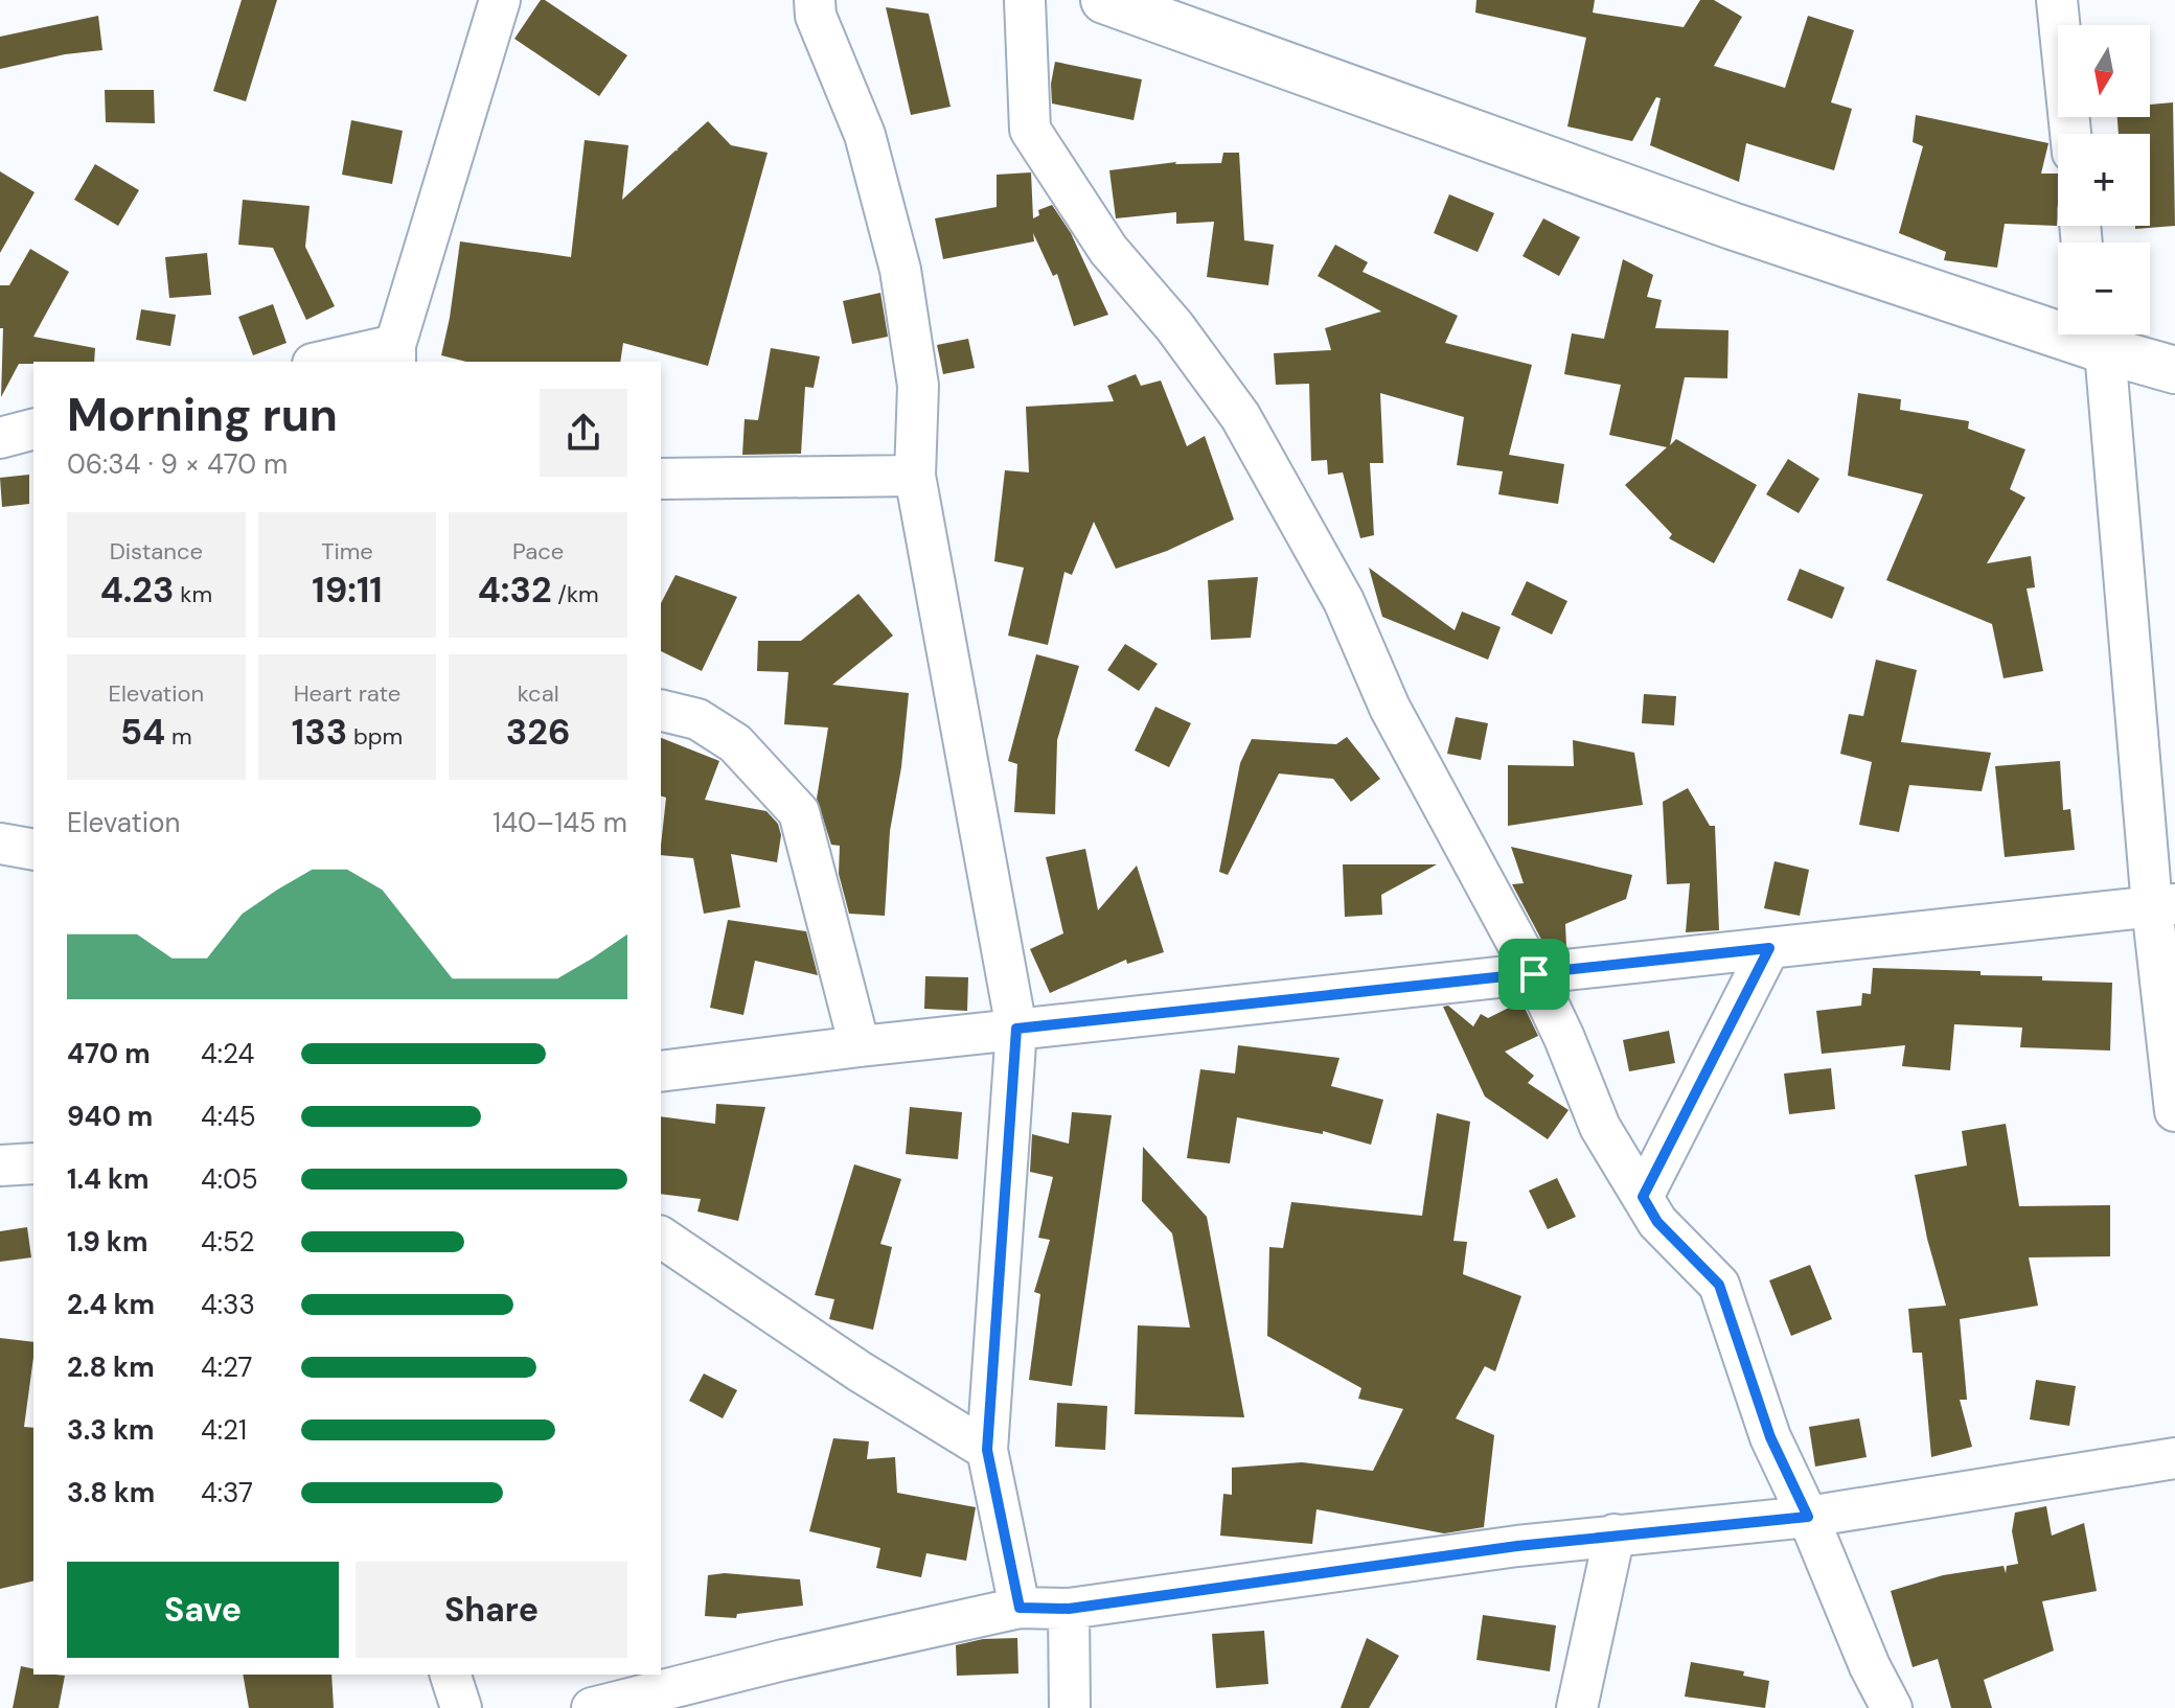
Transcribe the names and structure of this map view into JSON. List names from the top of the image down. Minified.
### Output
{"north":"bottom","page":{"map_buttons":["+","−"],"heading":["Morning run","06:34 · 9 × 470 m"],"stats":[["Distance","4.23 km"],["Time","19:11"],["Pace","4:32 /km"],["Elevation","54 m"],["Heart rate","133 bpm"],["kcal","326"]],"chart":["Elevation","140–145 m"],"list":[{"name":"470 m","note":"4:24"},{"name":"940 m","note":"4:45"},{"name":"1.4 km","note":"4:05"},{"name":"1.9 km","note":"4:52"},{"name":"2.4 km","note":"4:33"},{"name":"2.8 km","note":"4:27"},{"name":"3.3 km","note":"4:21"},{"name":"3.8 km","note":"4:37"}],"buttons":["Save","Share"]}}
